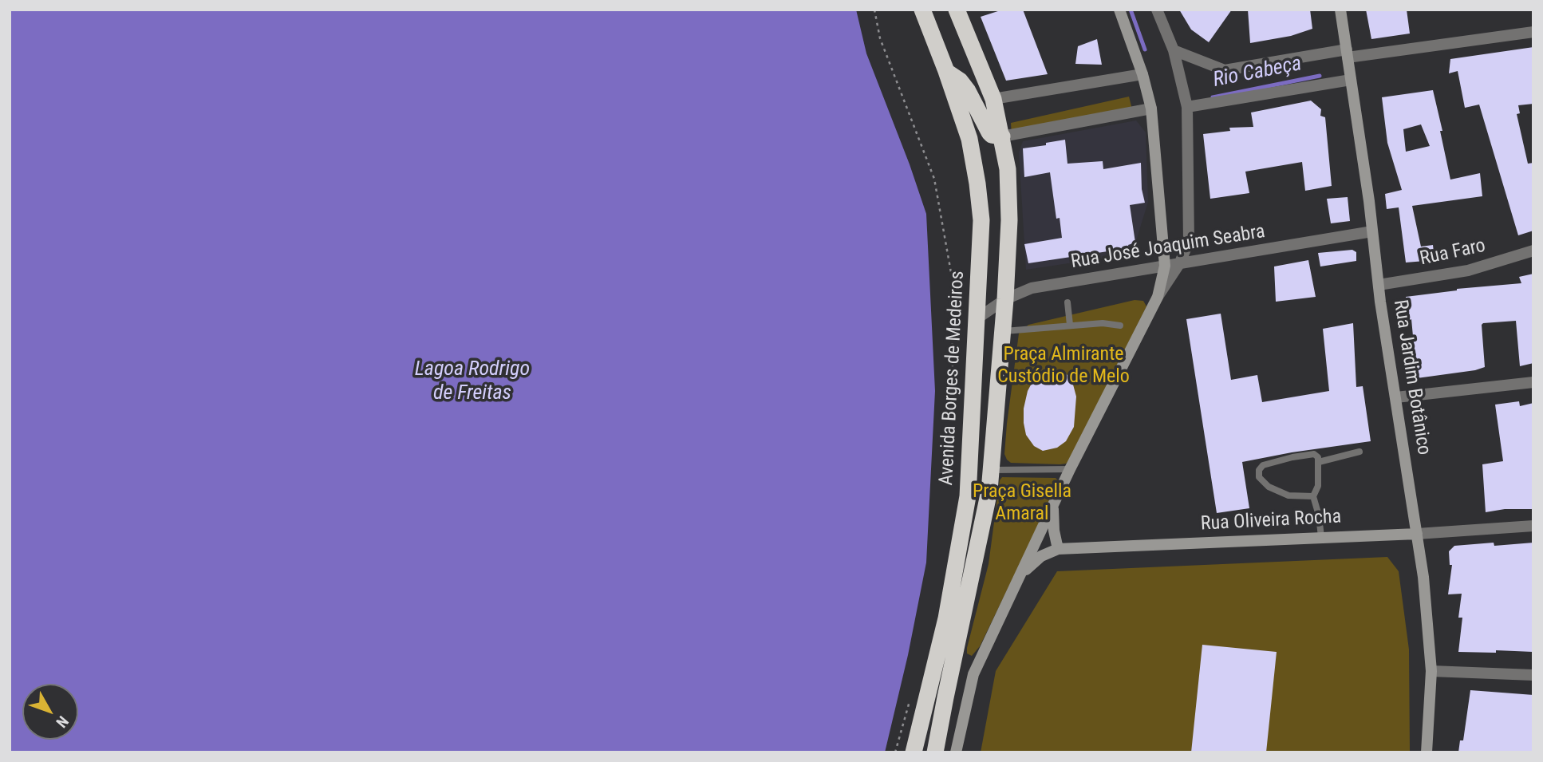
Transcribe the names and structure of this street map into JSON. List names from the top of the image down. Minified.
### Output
{"streets":{"highway":["Avenida Borges de Medeiros"],"street":["Rua José Joaquim Seabra","Rua Faro","Rua Jardim Botânico","Rua Oliveira Rocha"]},"crossings":[["Rua José Joaquim Seabra","Rua Jardim Botânico"],["Rua José Joaquim Seabra","Avenida Borges de Medeiros"],["Rua Faro","Rua Jardim Botânico"],["Rua Jardim Botânico","Rua Oliveira Rocha"]],"water":["Rio Cabeça","Lagoa Rodrigo de Freitas"],"parks":["Praça Almirante Custódio de Melo","Praça Gisella Amaral"],"north":"bottom right"}
